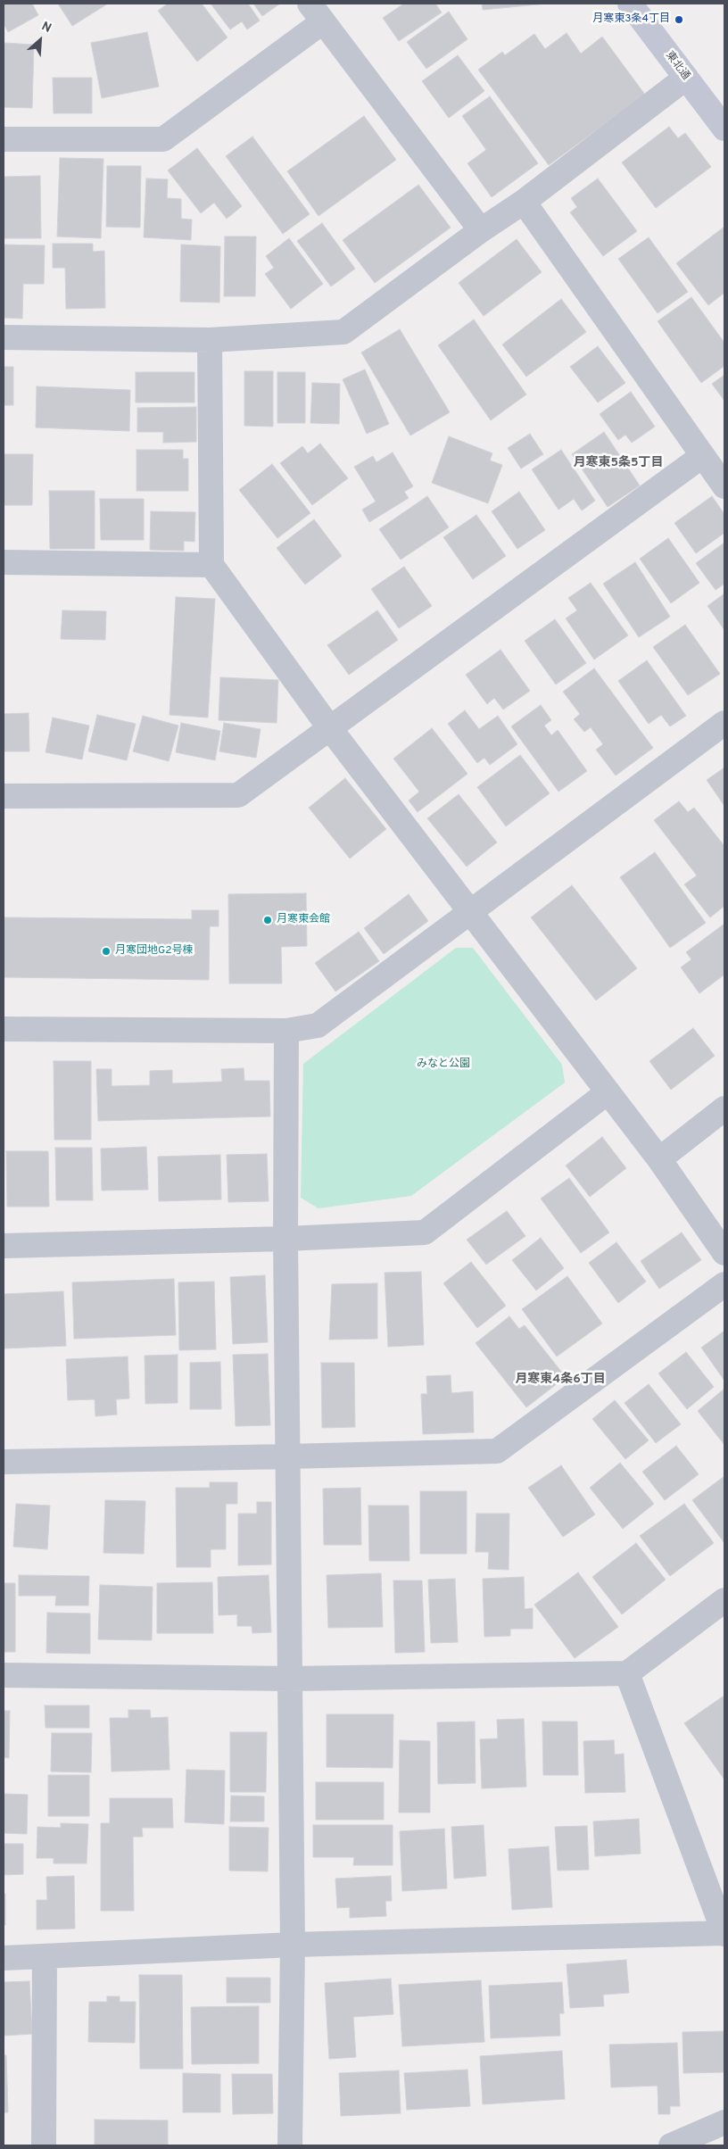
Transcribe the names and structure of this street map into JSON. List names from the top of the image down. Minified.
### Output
{"streets":{"street":["東北通"]},"districts":["月寒東5条5丁目","月寒東4条6丁目"],"parks":["みなと公園"],"places":["月寒東3条4丁目","月寒東会館","月寒団地G2号棟"],"north":"top right"}
